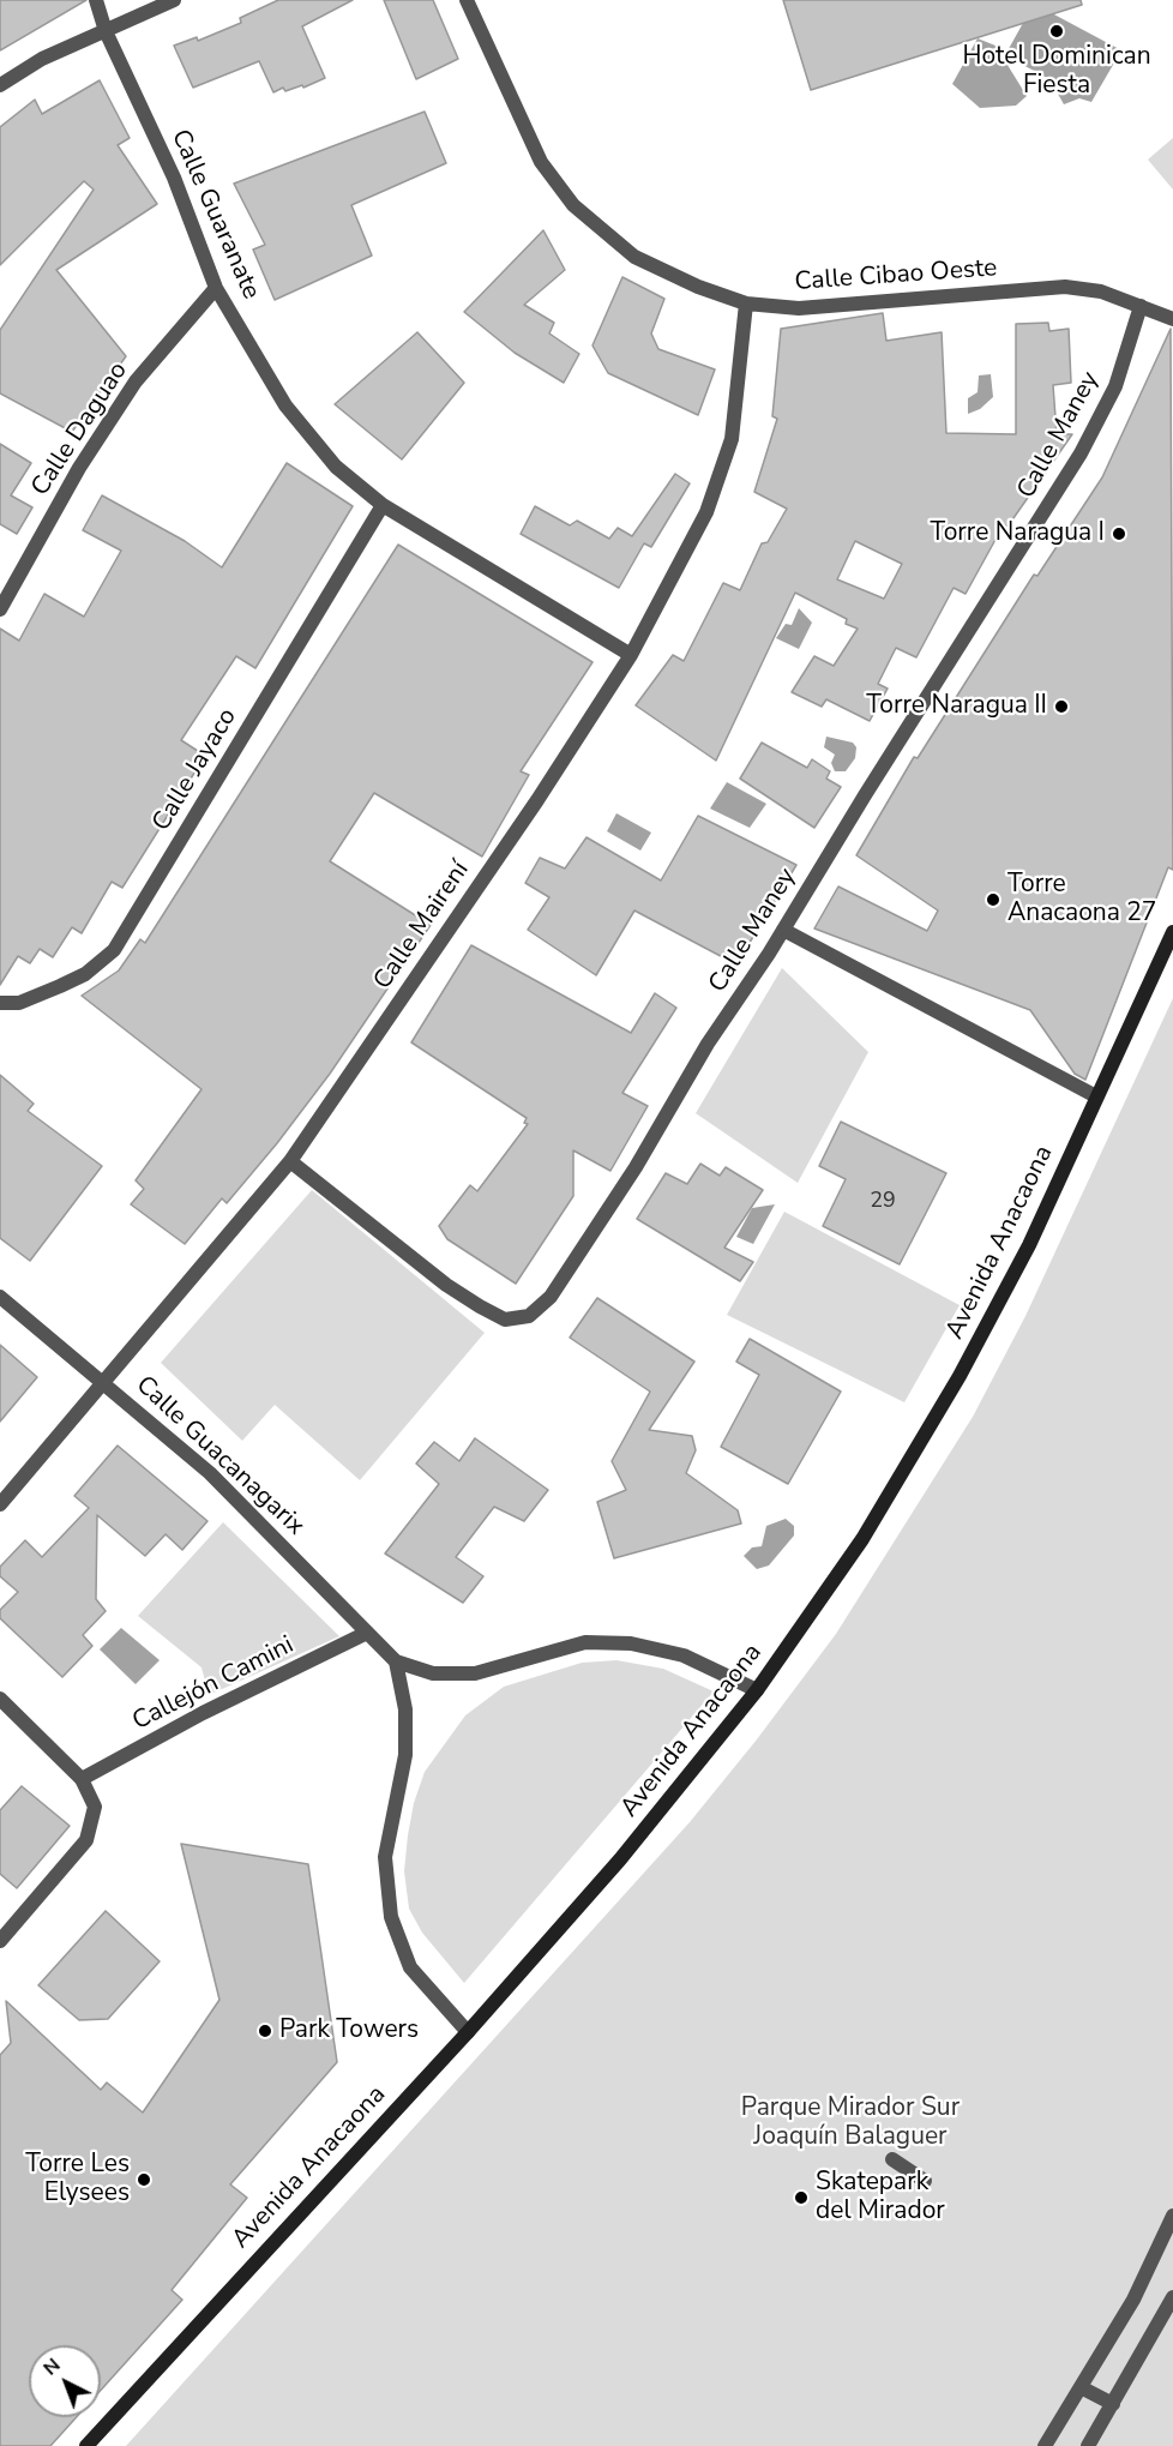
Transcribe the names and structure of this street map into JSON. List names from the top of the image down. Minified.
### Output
{"streets":{"main road":["Avenida Anacaona"],"street":["Calle Guaranate","Calle Cibao Oeste","Calle Daguao","Calle Maney","Calle Jayaco","Calle Mairení","Calle Guacanagarix","Callejón Camini"]},"crossings":[["Calle Guaranate","Calle Daguao"],["Calle Guaranate","Calle Jayaco"],["Calle Guaranate","Calle Mairení"],["Calle Cibao Oeste","Calle Maney"],["Calle Cibao Oeste","Calle Mairení"],["Calle Maney","Calle Mairení"],["Calle Mairení","Calle Guacanagarix"],["Avenida Anacaona","Calle Guacanagarix"],["Calle Guacanagarix","Callejón Camini"]],"parks":["Parque Mirador Sur Joaquín Balaguer"],"places":["Hotel Dominican Fiesta","Torre Naragua I","Torre Naragua II","Torre Anacaona 27","Park Towers","Torre Les Elysees","Skatepark del Mirador"],"house_numbers":["29"],"north":"top left"}
